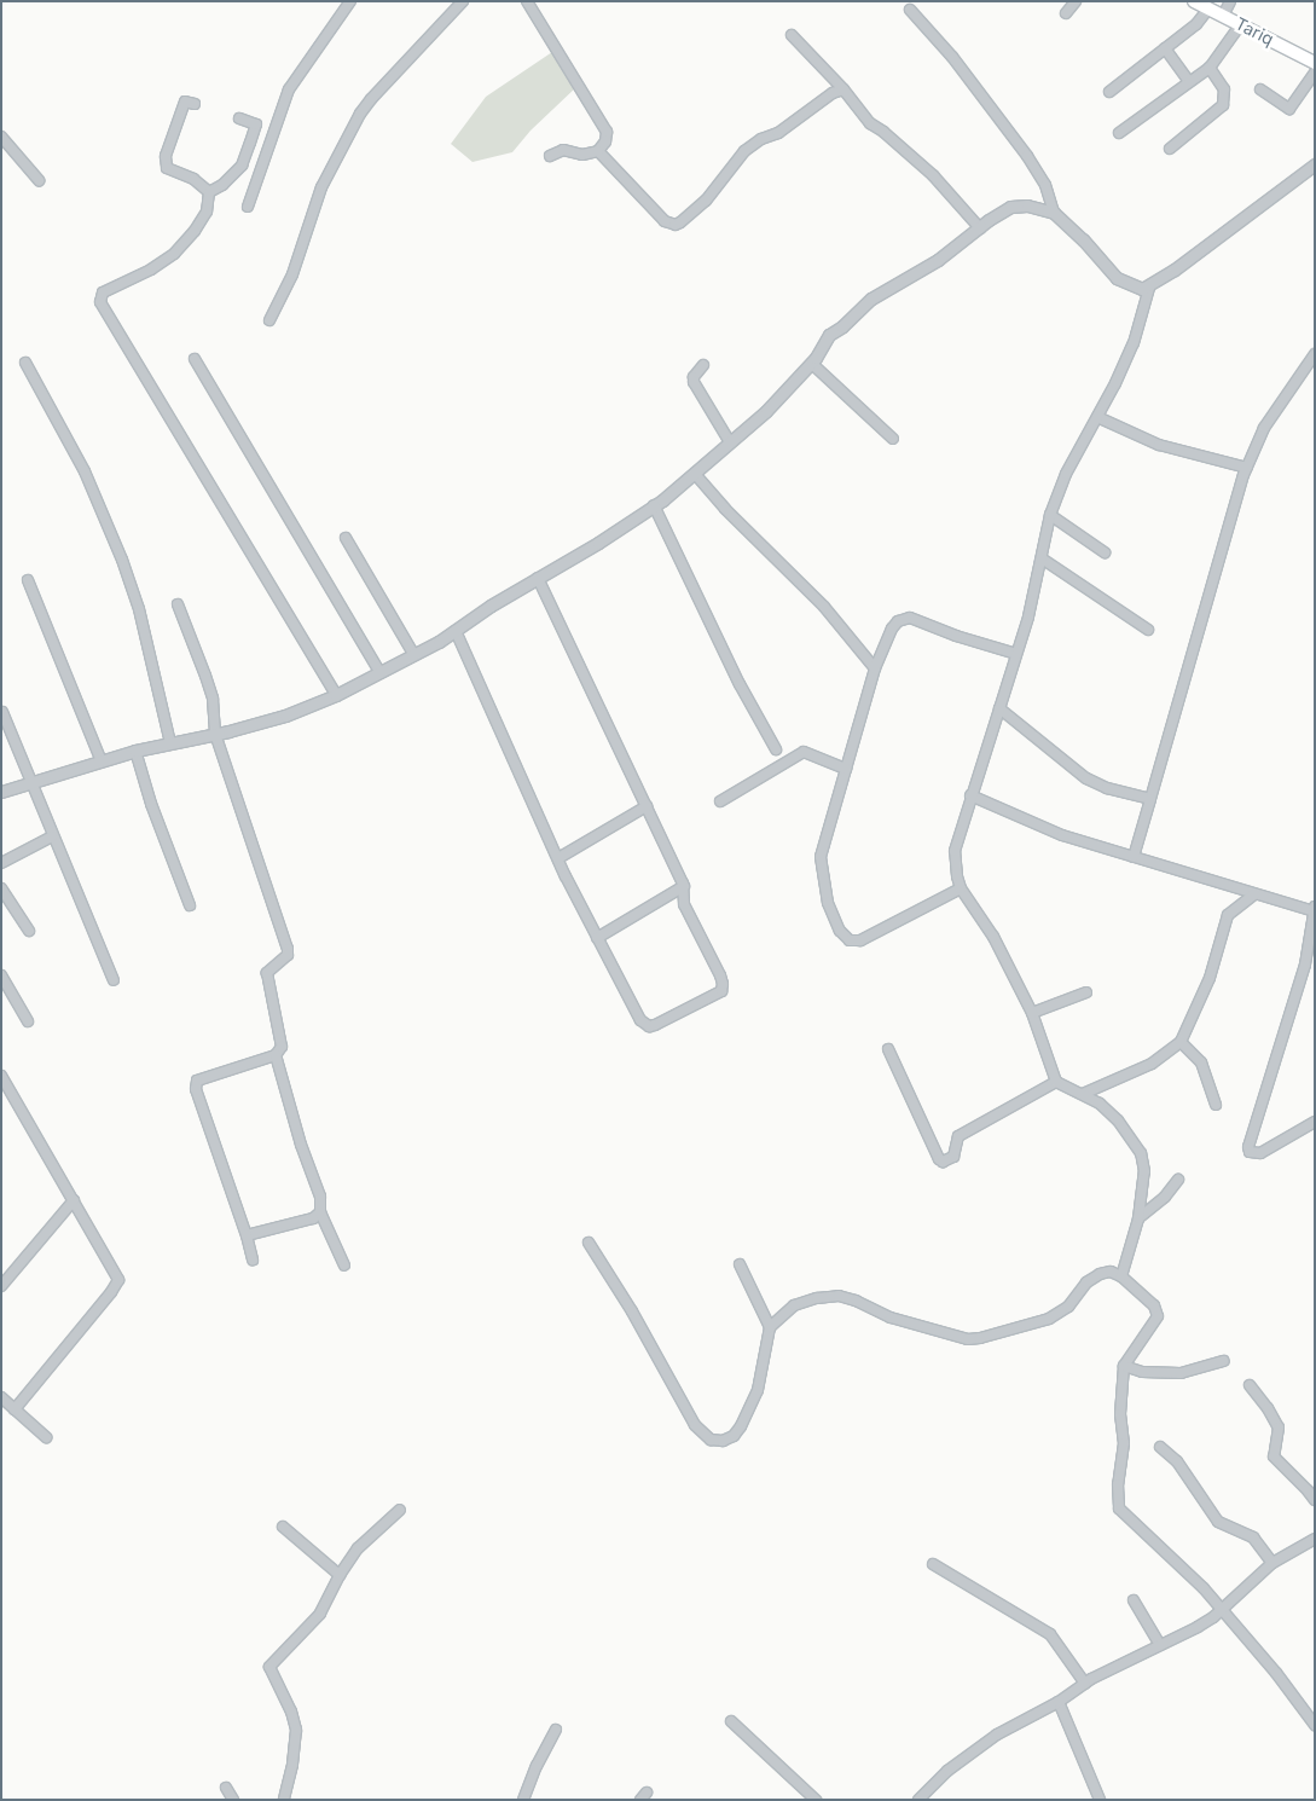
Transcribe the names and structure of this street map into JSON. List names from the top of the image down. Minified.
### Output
{"streets":{"main road":["Tariq"]}}
